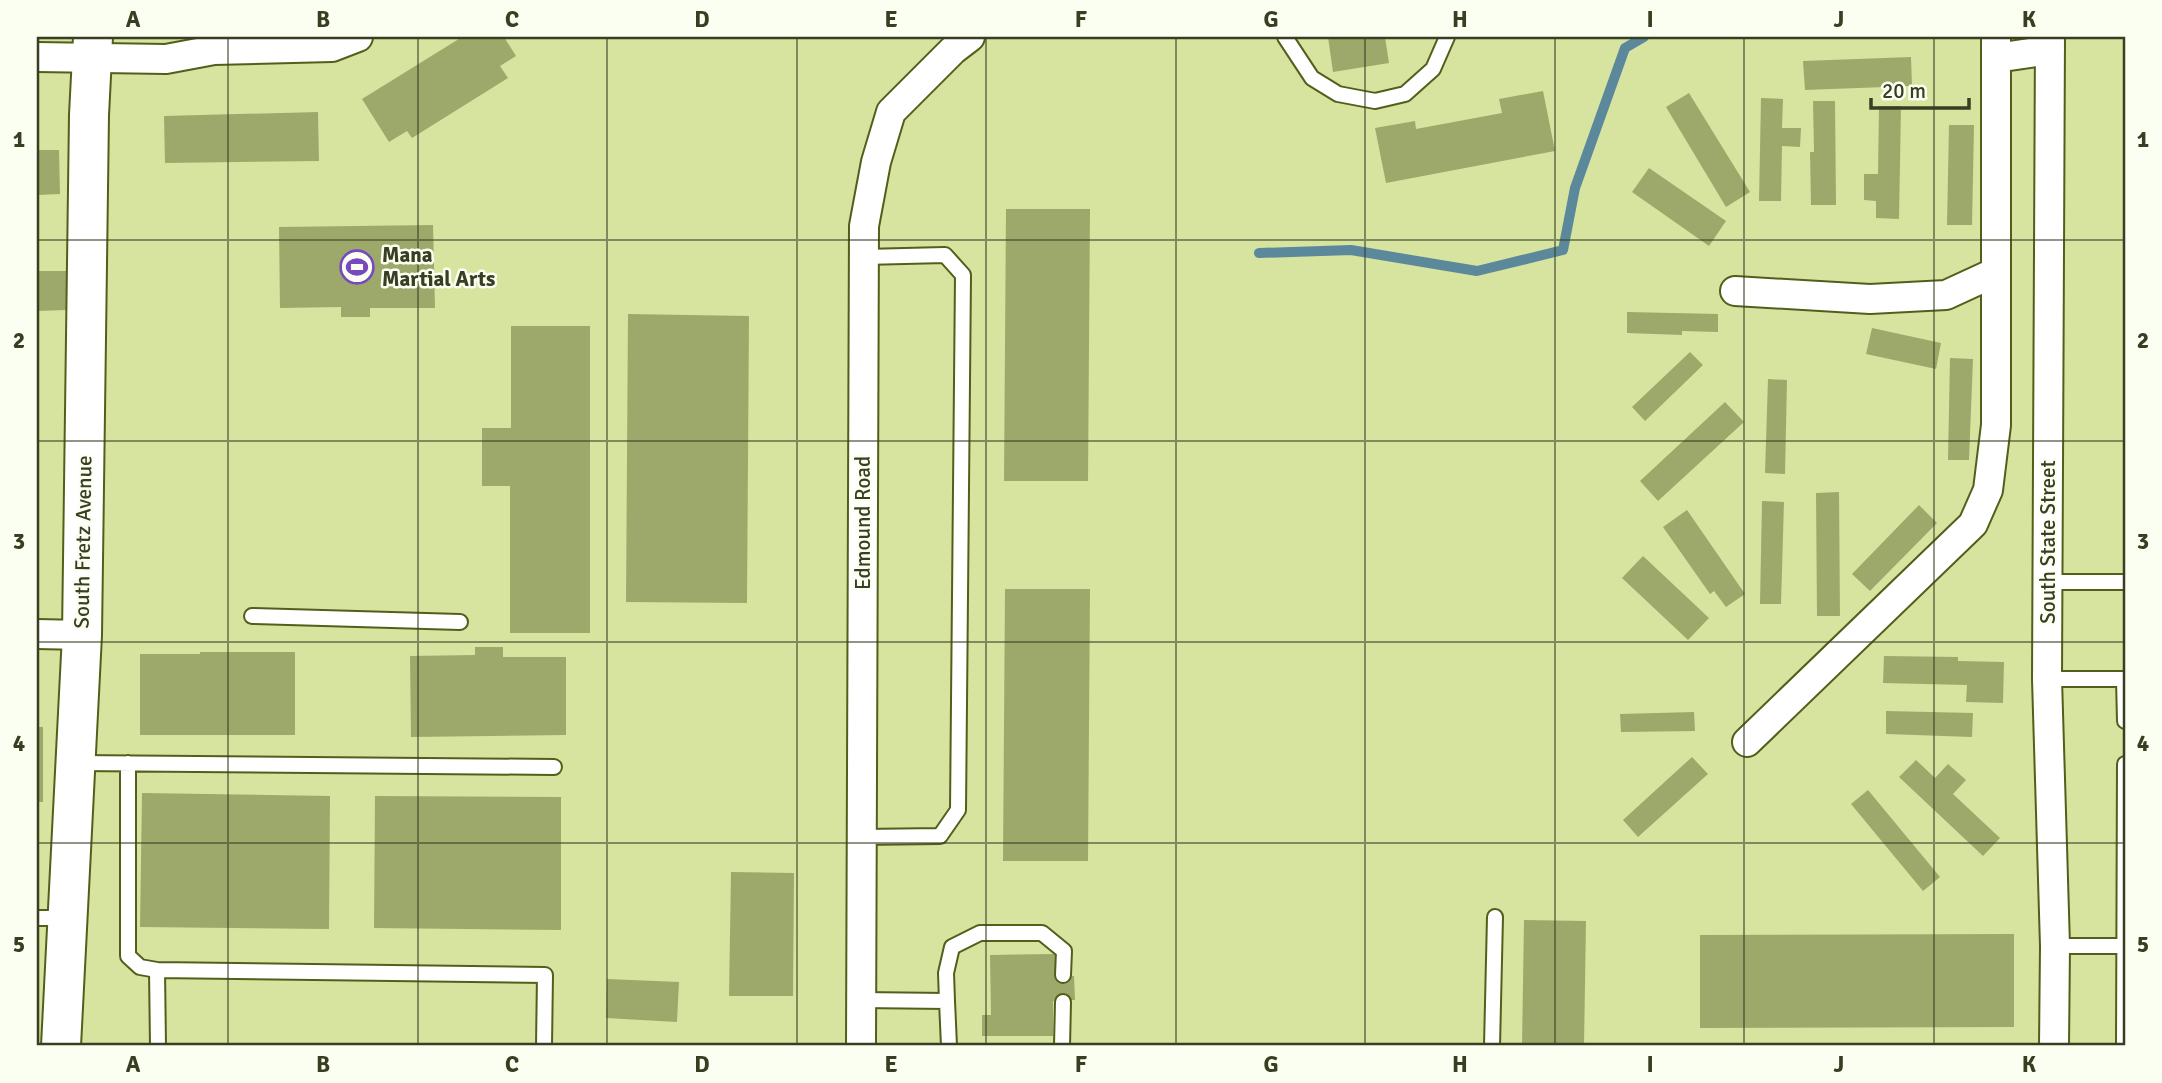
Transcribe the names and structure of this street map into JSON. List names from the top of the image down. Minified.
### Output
{"streets":{"street":["Edmound Road","South Fretz Avenue","South State Street"]},"places":{"sports":["Mana Martial Arts"]},"scale_bar":"20 m","grid":{"columns":["A","B","C","D","E","F","G","H","I","J","K"],"rows":["1","2","3","4","5"]}}
